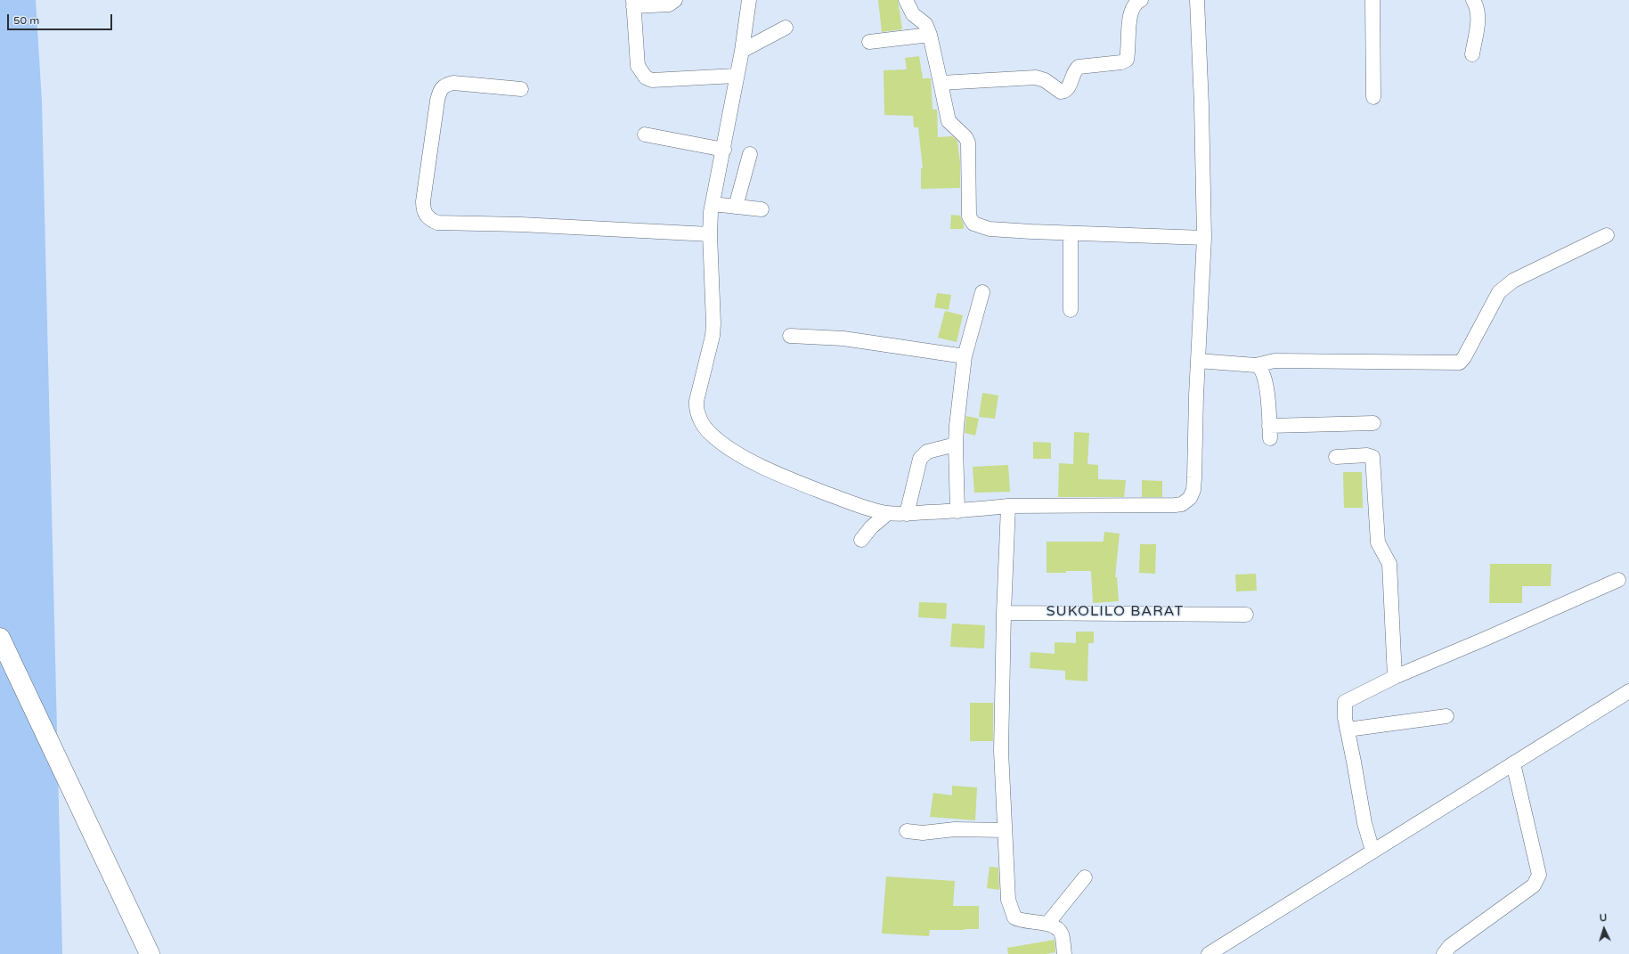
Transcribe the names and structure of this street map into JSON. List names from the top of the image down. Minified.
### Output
{"districts":["SUKOLILO BARAT"],"scale_bar":"50 m","north":"top"}
